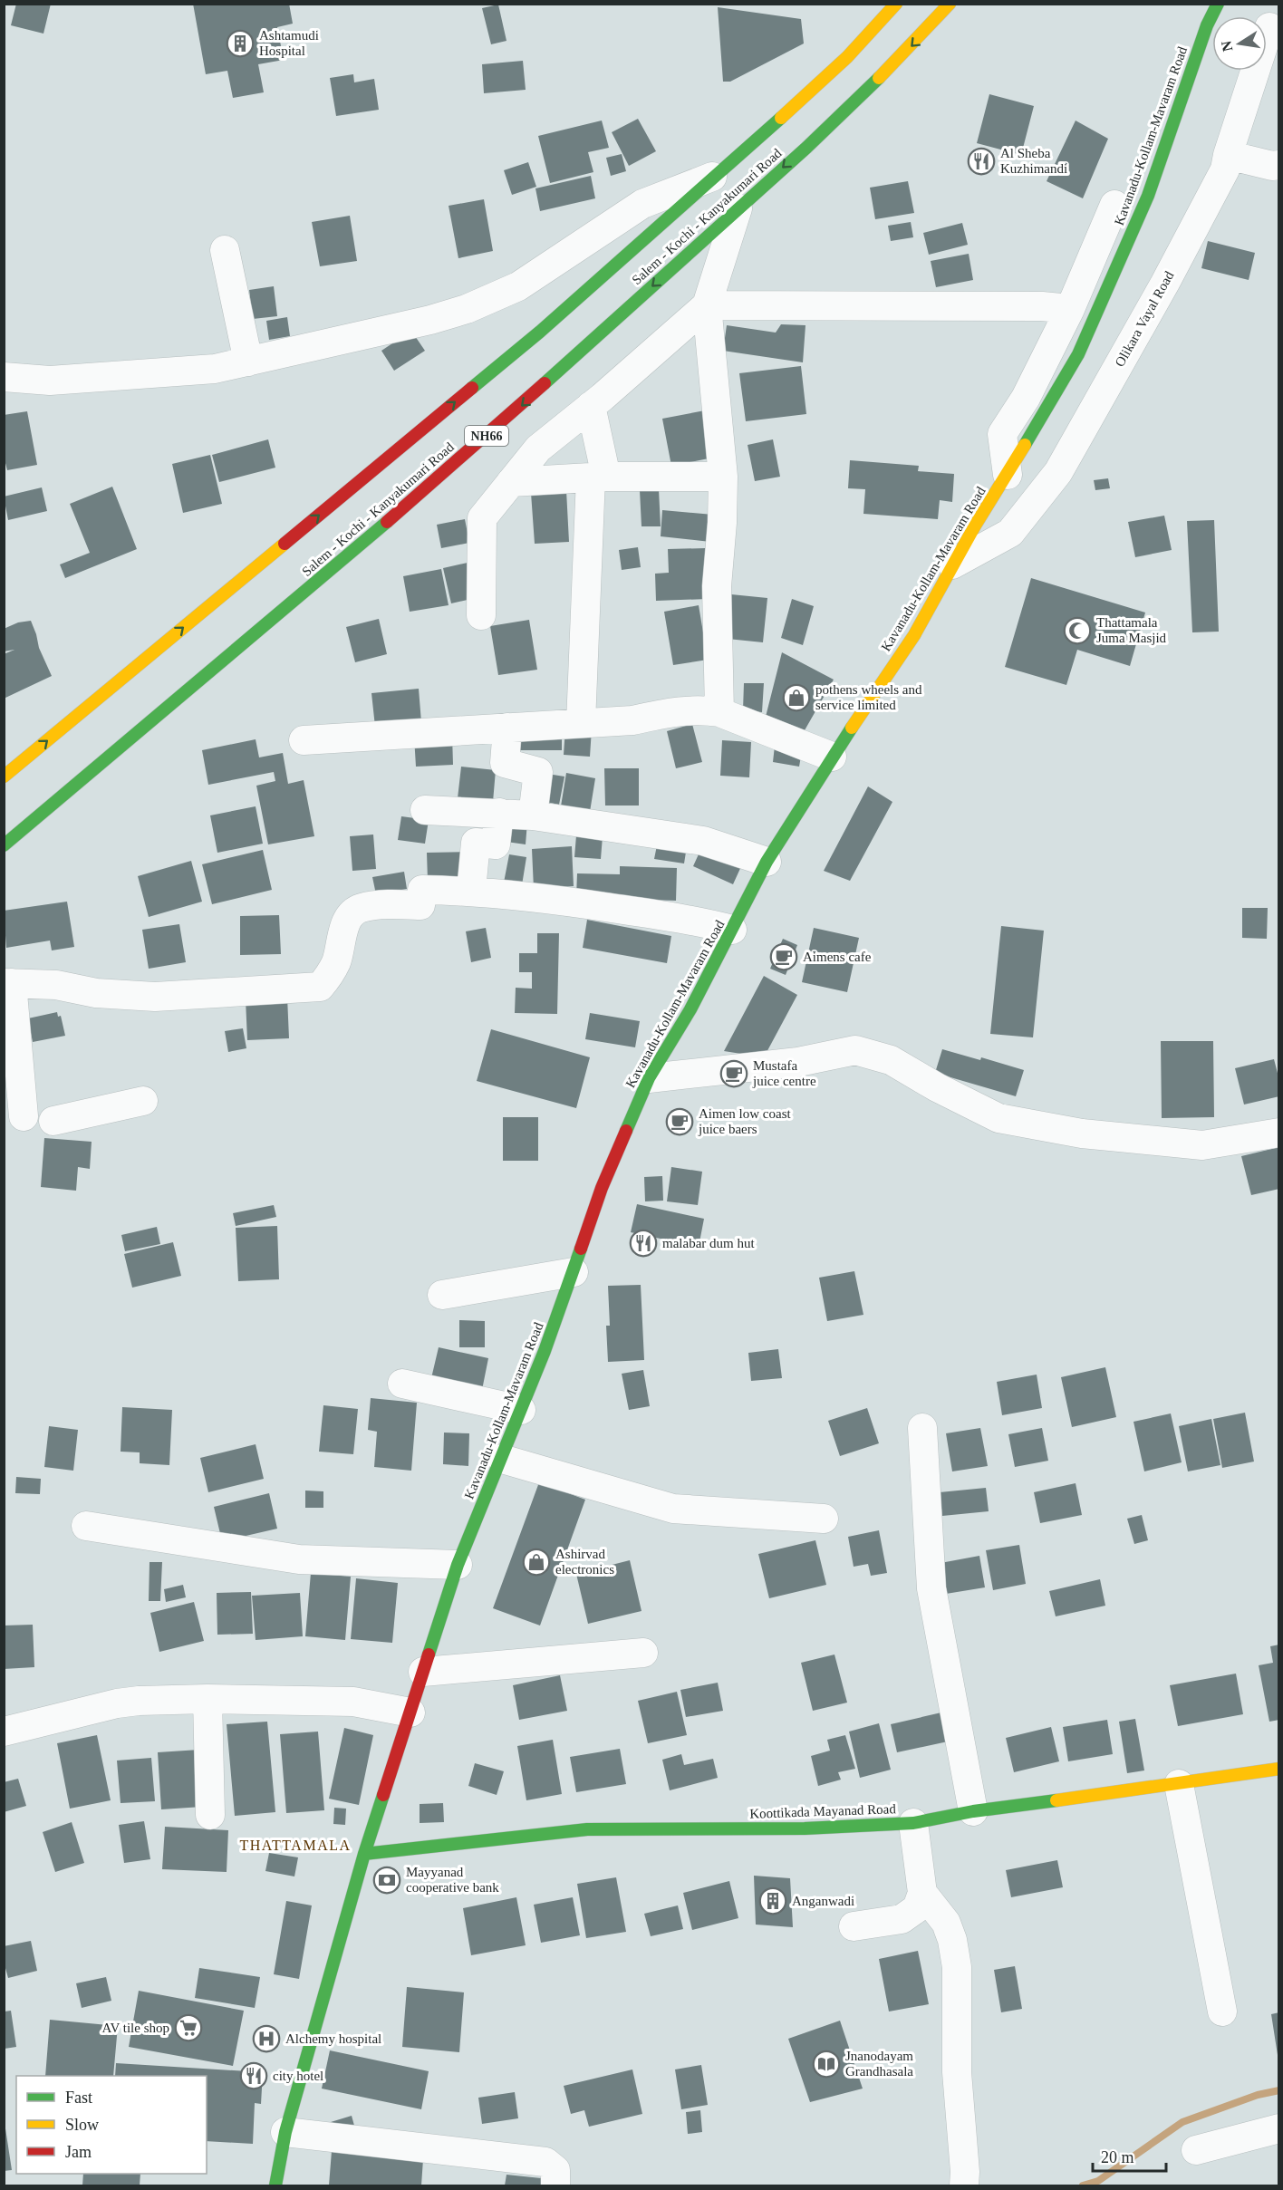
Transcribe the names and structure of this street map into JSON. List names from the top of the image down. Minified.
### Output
{"streets":{"main road":["Kavanadu-Kollam-Mavaram Road","Salem - Kochi - Kanyakumari Road","NH66","Koottikada Mayanad Road"],"street":["Olikara Vayal Road"]},"crossings":[["Kavanadu-Kollam-Mavaram Road","Olikara Vayal Road"],["Kavanadu-Kollam-Mavaram Road","Koottikada Mayanad Road"]],"districts":["THATTAMALA"],"places":{"building":["Ashtamudi Hospital","Anganwadi"],"restaurant":["Al Sheba Kuzhimandi","malabar dum hut","city hotel"],"mosque":["Thattamala Juma Masjid"],"shop":["pothens wheels and service limited","Ashirvad electronics"],"cafe":["Aimens cafe","Mustafa juice centre","Aimen low coast juice baers"],"bank":["Mayyanad cooperative bank"],"supermarket":["AV tile shop"],"hospital":["Alchemy hospital"],"library":["Jnanodayam Grandhasala"]},"legend":["Fast","Slow","Jam"],"scale_bar":"20 m","north":"left"}
